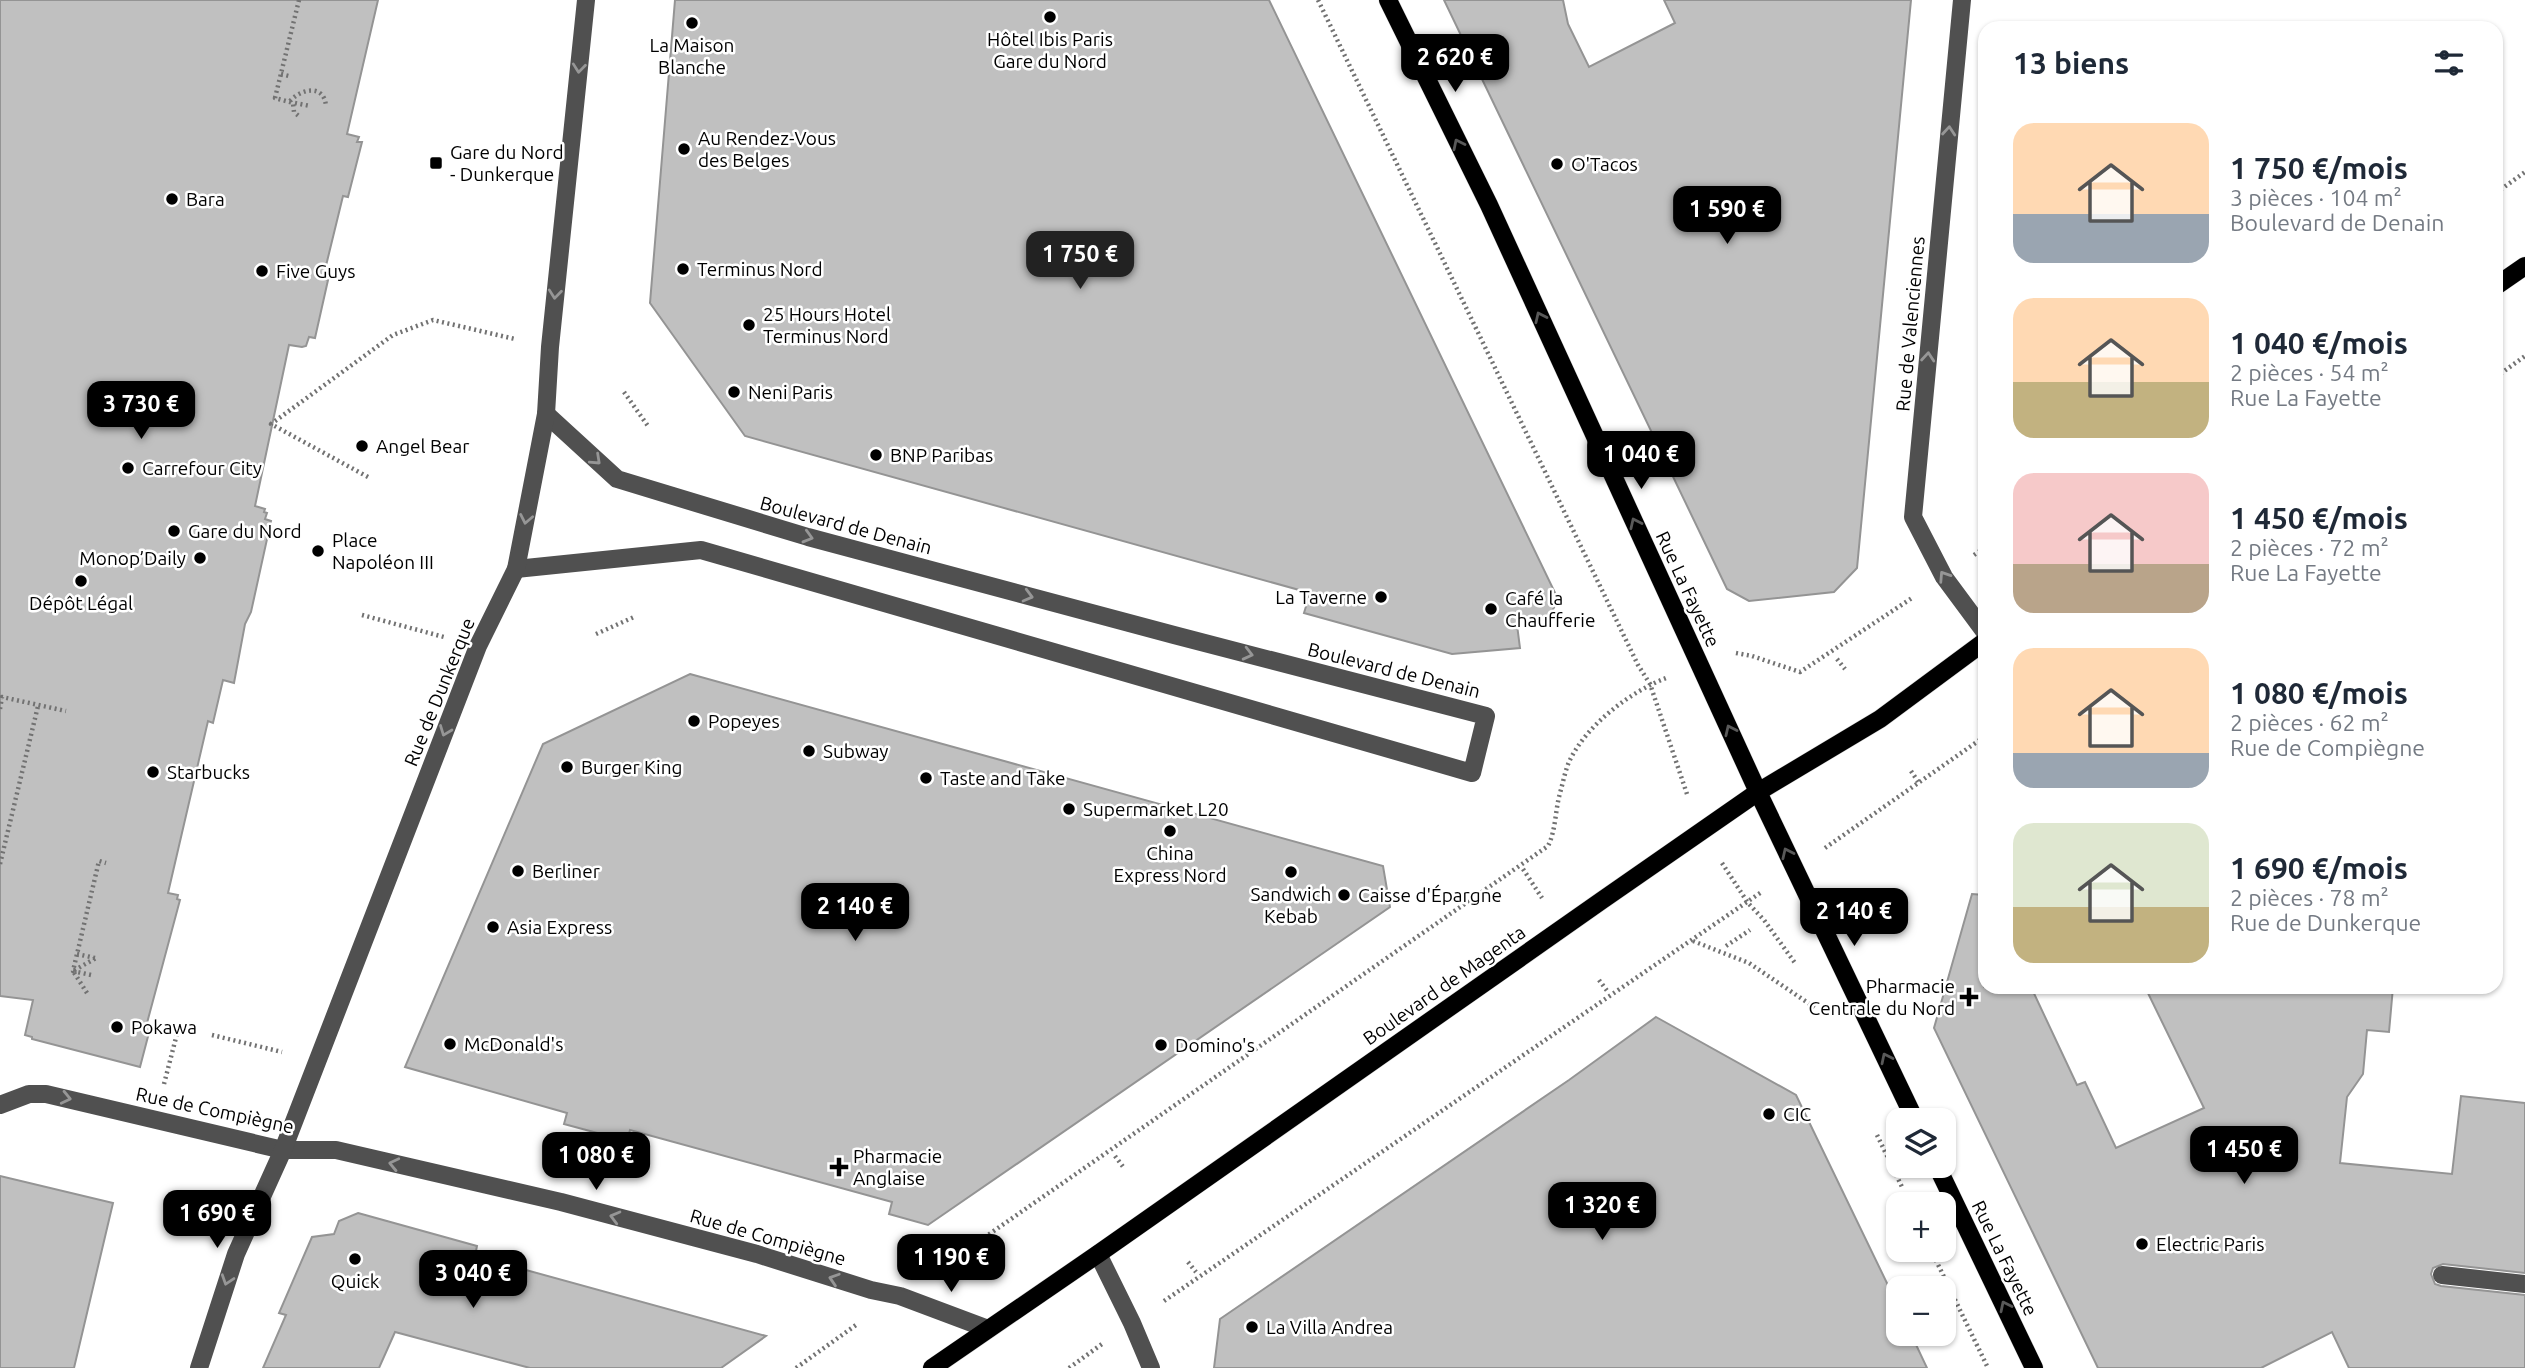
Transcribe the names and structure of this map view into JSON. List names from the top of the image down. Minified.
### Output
{"streets":{"main road":["Rue La Fayette","Boulevard de Magenta"],"street":["Rue de Valenciennes","Boulevard de Denain","Rue de Dunkerque","Rue de Compiègne"]},"crossings":[["Boulevard de Denain","Rue de Dunkerque"],["Rue La Fayette","Boulevard de Magenta"],["Rue de Dunkerque","Rue de Compiègne"],["Boulevard de Magenta","Rue de Compiègne"]],"one_way":["Rue de Valenciennes","Rue La Fayette","Rue de Dunkerque"],"places":{"other":["Hôtel Ibis Paris Gare du Nord","La Maison Blanche","Au Rendez-Vous des Belges","O'Tacos","Bara","Terminus Nord","Five Guys","25 Hours Hotel Terminus Nord","Neni Paris","Angel Bear","BNP Paribas","Carrefour City","Gare du Nord","Place Napoléon III","Monop’Daily","Dépôt Légal","La Taverne","Café la Chaufferie","Popeyes","Subway","Burger King","Starbucks","Taste and Take","Supermarket L20","China Express Nord","Berliner","Sandwich Kebab","Caisse d'Épargne","Asia Express","Pokawa","McDonald's","Domino's","CIC","Electric Paris","Quick","La Villa Andrea"],"transit":["Gare du Nord - Dunkerque"],"health":["Pharmacie Centrale du Nord","Pharmacie Anglaise"]},"page":{"heading":"13 biens","price":["2 620 €","1 590 €","1 750 €","3 730 €","1 040 €","2 140 €","2 140 €","1 450 €","1 080 €","1 320 €","1 690 €","1 190 €","3 040 €"],"list":[{"name":"1 750 €/mois","note":"3 pièces · 104 m² · Boulevard de Denain"},{"name":"1 040 €/mois","note":"2 pièces · 54 m² · Rue La Fayette"},{"name":"1 450 €/mois","note":"2 pièces · 72 m² · Rue La Fayette"},{"name":"1 080 €/mois","note":"2 pièces · 62 m² · Rue de Compiègne"},{"name":"1 690 €/mois","note":"2 pièces · 78 m² · Rue de Dunkerque"}],"map_buttons":["+","−"]}}
